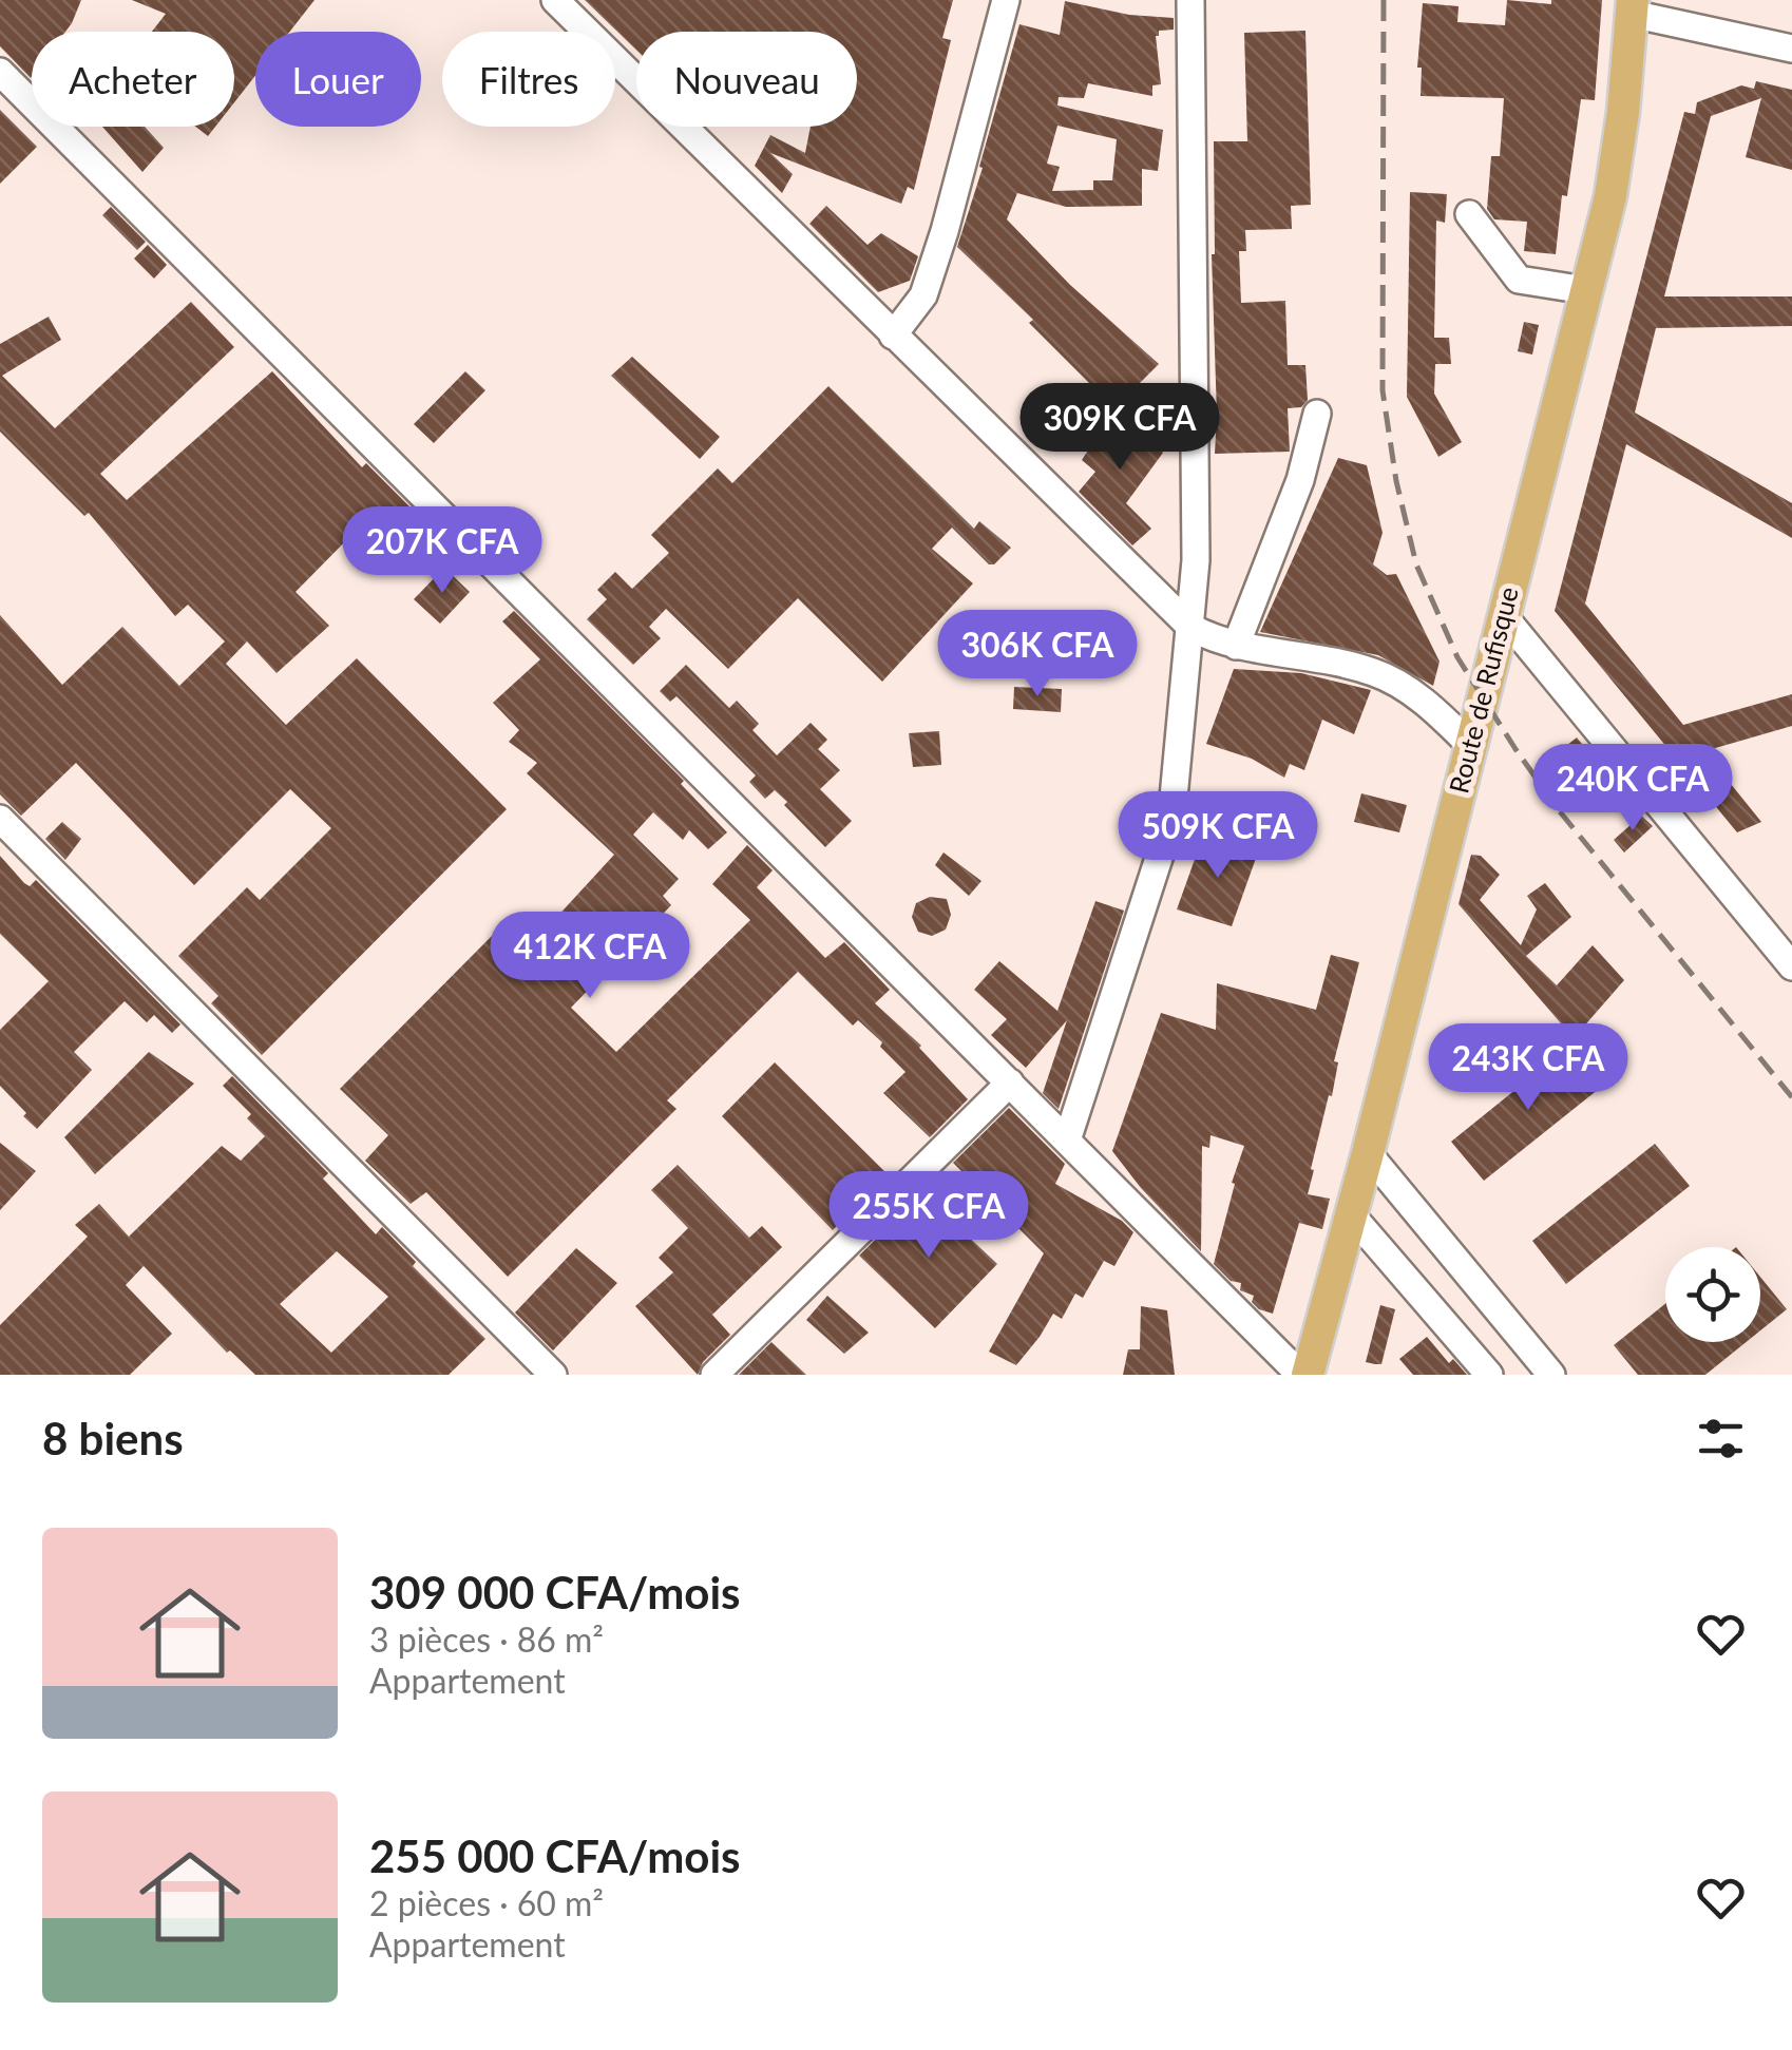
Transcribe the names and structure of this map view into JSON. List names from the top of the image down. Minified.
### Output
{"streets":{"main road":["Route de Rufisque"]},"page":{"chip":["Acheter","Louer","Filtres","Nouveau"],"price":["309K CFA","207K CFA","306K CFA","240K CFA","509K CFA","412K CFA","243K CFA","255K CFA"],"heading":"8 biens","list":[{"name":"309 000 CFA/mois","note":"3 pièces · 86 m² · Appartement"},{"name":"255 000 CFA/mois","note":"2 pièces · 60 m² · Appartement"}]}}
